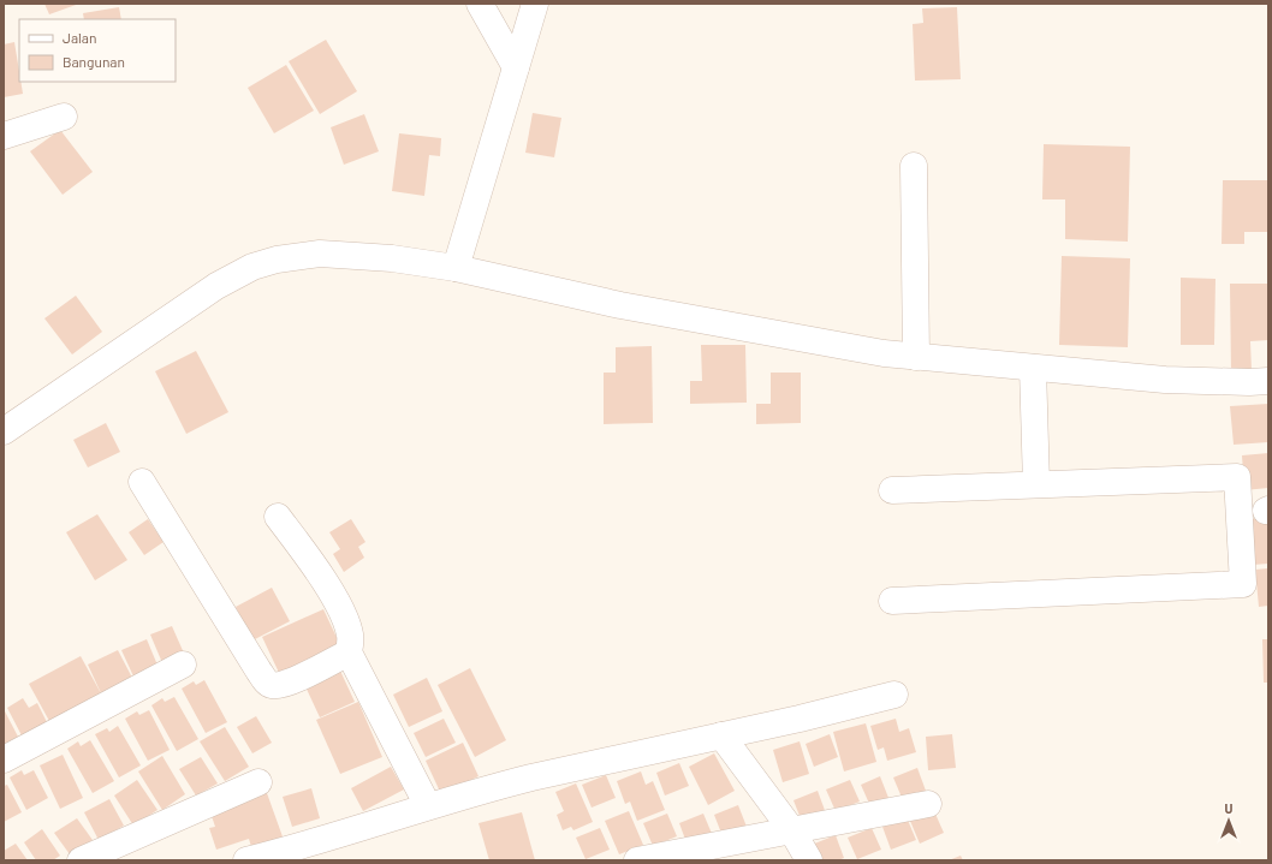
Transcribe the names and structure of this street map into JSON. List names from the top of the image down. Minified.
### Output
{"legend":["Jalan","Bangunan"],"north":"top"}
